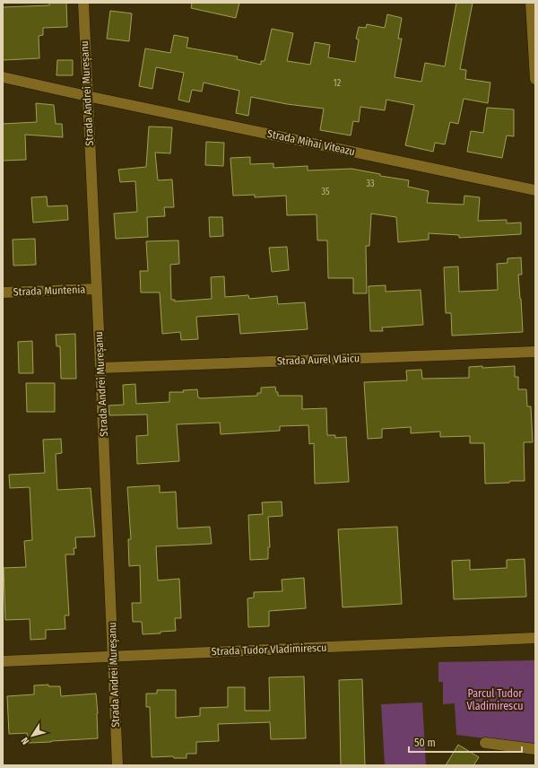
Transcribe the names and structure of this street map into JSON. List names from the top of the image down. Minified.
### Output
{"streets":{"street":["Strada Andrei Mureșanu","Strada Mihai Viteazu","Strada Muntenia","Strada Aurel Vlaicu","Strada Tudor Vladimirescu"]},"crossings":[["Strada Andrei Mureșanu","Strada Mihai Viteazu"],["Strada Andrei Mureșanu","Strada Muntenia"],["Strada Andrei Mureșanu","Strada Aurel Vlaicu"],["Strada Andrei Mureșanu","Strada Tudor Vladimirescu"]],"parks":["Parcul Tudor Vladimirescu"],"house_numbers":["12","33","35"],"scale_bar":"50 m","north":"bottom left"}
